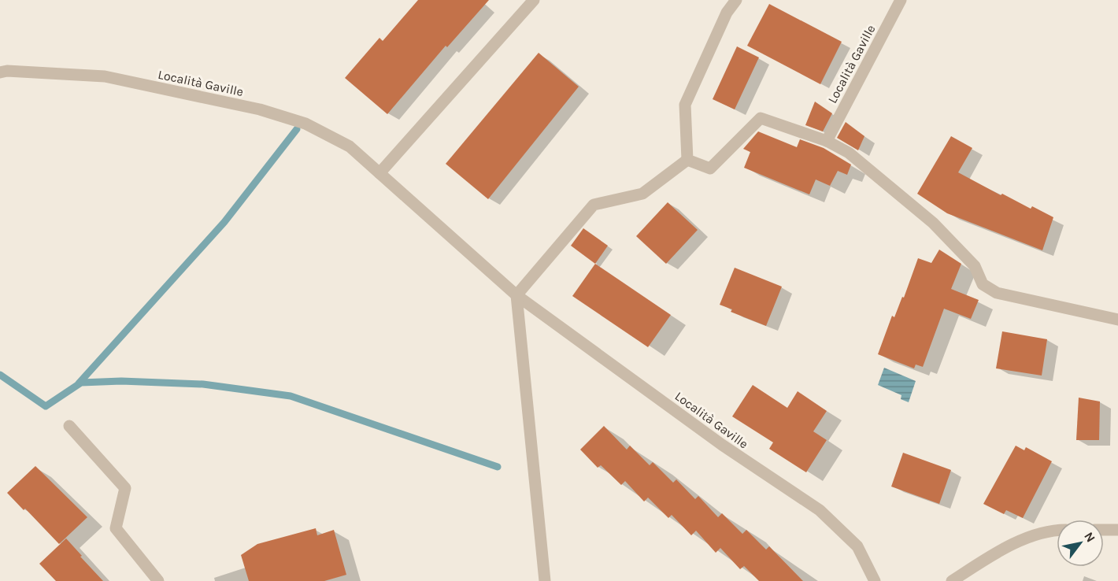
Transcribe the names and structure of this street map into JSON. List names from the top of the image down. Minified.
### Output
{"streets":{"street":["Località Gaville"]},"north":"top right"}
